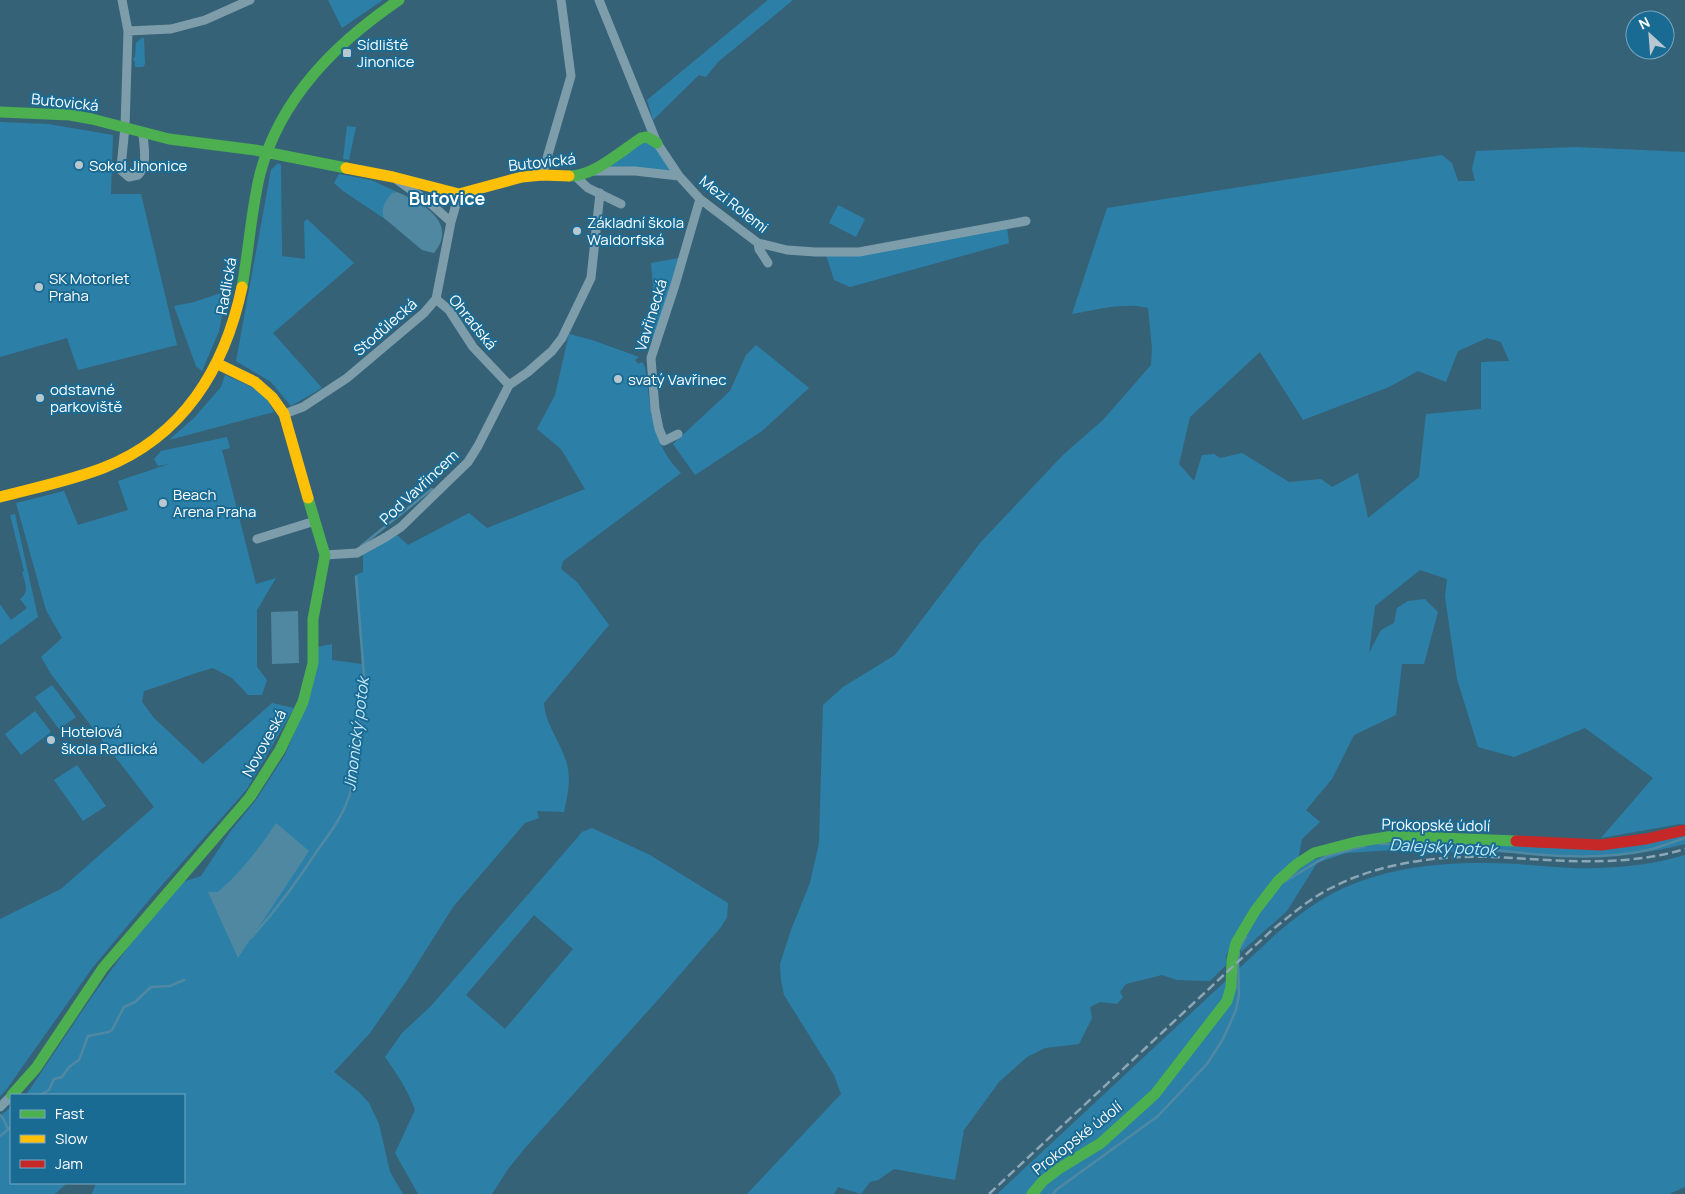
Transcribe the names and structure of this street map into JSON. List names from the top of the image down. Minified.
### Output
{"streets":{"street":["Butovická","Mezi Rolemi","Radlická","Vavřinecká","Ohradská","Stodůlecká","Pod Vavřincem","Novoveská","Prokopské údolí"]},"crossings":[["Butovická","Mezi Rolemi"],["Butovická","Radlická"],["Butovická","Stodůlecká"],["Mezi Rolemi","Vavřinecká"],["Radlická","Novoveská"],["Ohradská","Stodůlecká"],["Ohradská","Pod Vavřincem"],["Stodůlecká","Novoveská"],["Pod Vavřincem","Novoveská"]],"districts":["Butovice"],"water":["Jinonický potok","Dalejský potok"],"places":{"transit":["Sídliště Jinonice"],"other":["Sokol Jinonice","Základní škola Waldorfská","SK Motorlet Praha","svatý Vavřinec","odstavné parkoviště","Beach Arena Praha","Hotelová škola Radlická"]},"legend":["Fast","Slow","Jam"],"north":"top left"}
